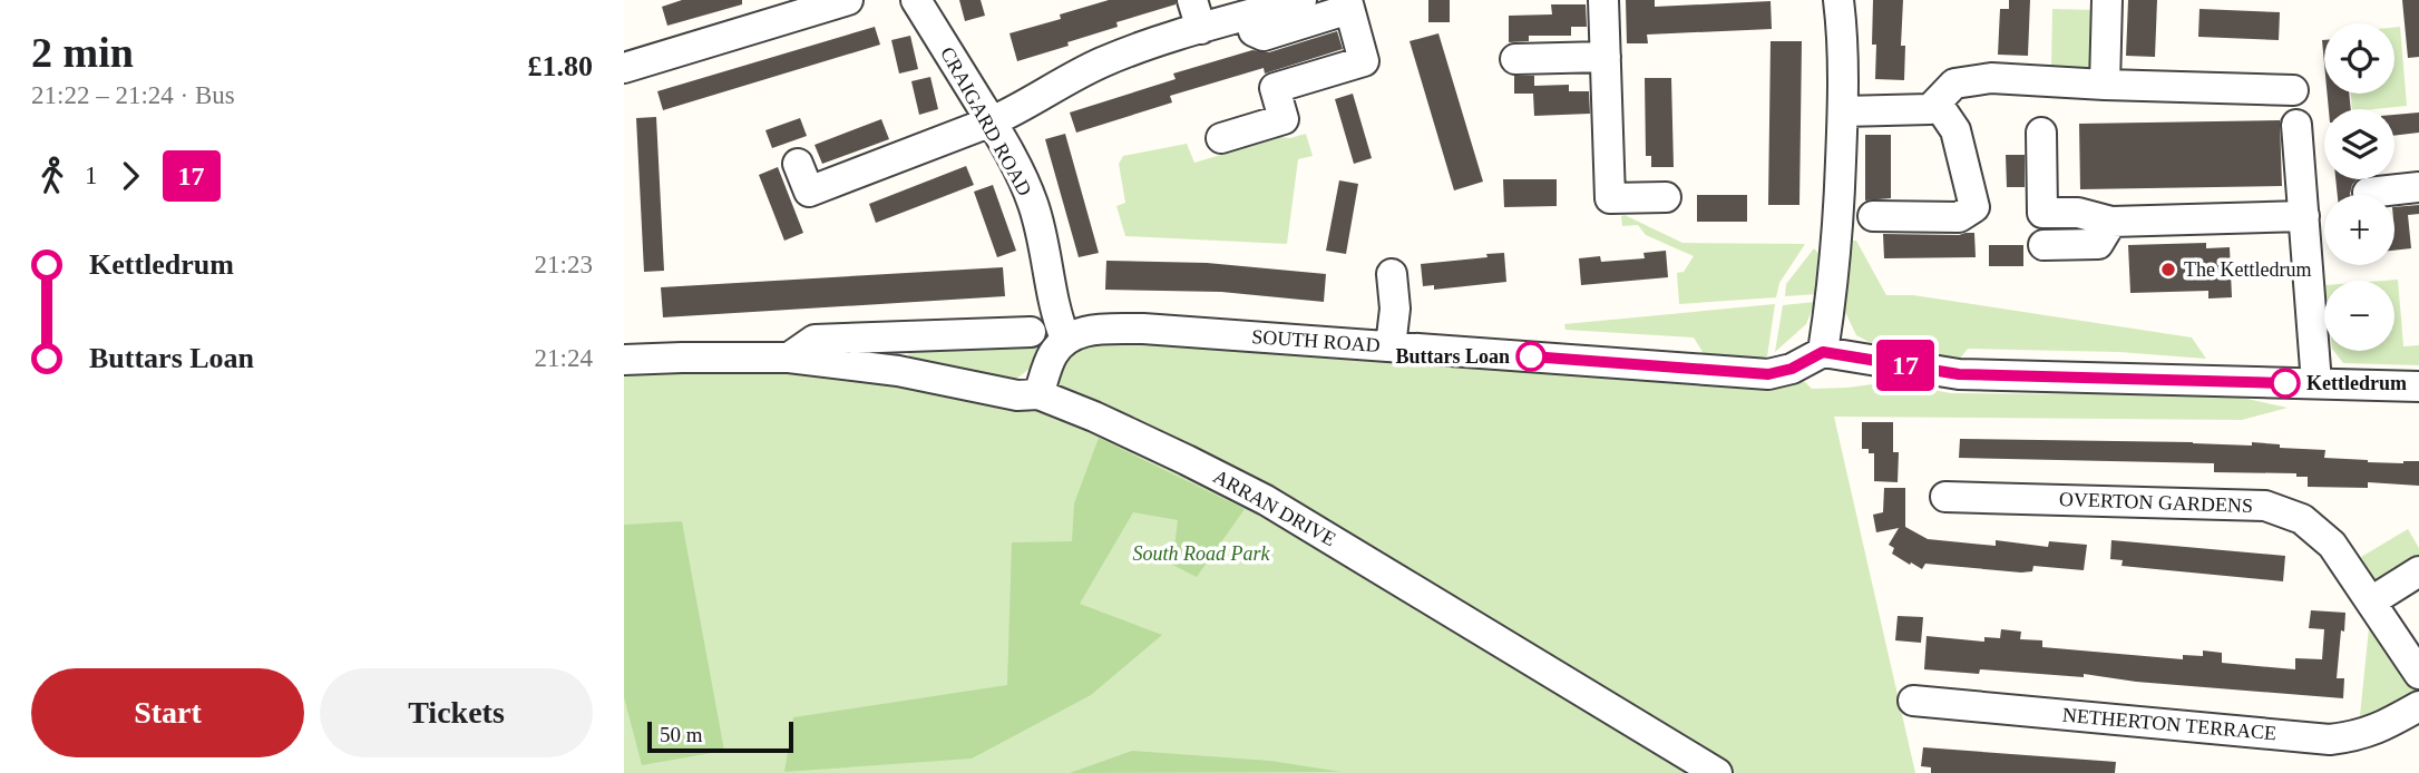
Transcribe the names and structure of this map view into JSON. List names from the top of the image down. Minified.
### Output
{"streets":{"street":["CRAIGARD ROAD","SOUTH ROAD","OVERTON GARDENS","ARRAN DRIVE","NETHERTON TERRACE"]},"crossings":[["CRAIGARD ROAD","SOUTH ROAD"]],"parks":["South Road Park"],"places":["The Kettledrum","Buttars Loan","Kettledrum"],"lines":["bus line 17"],"scale_bar":"50 m","page":{"heading":["2 min","21:22 – 21:24 · Bus","£1.80"],"on_map":"17","map_buttons":["+","−"],"legs":["1","17"],"list":[{"name":"Kettledrum","value":"21:23"},{"name":"Buttars Loan","value":"21:24"}],"buttons":["Start","Tickets"],"scale":"50 m"}}
